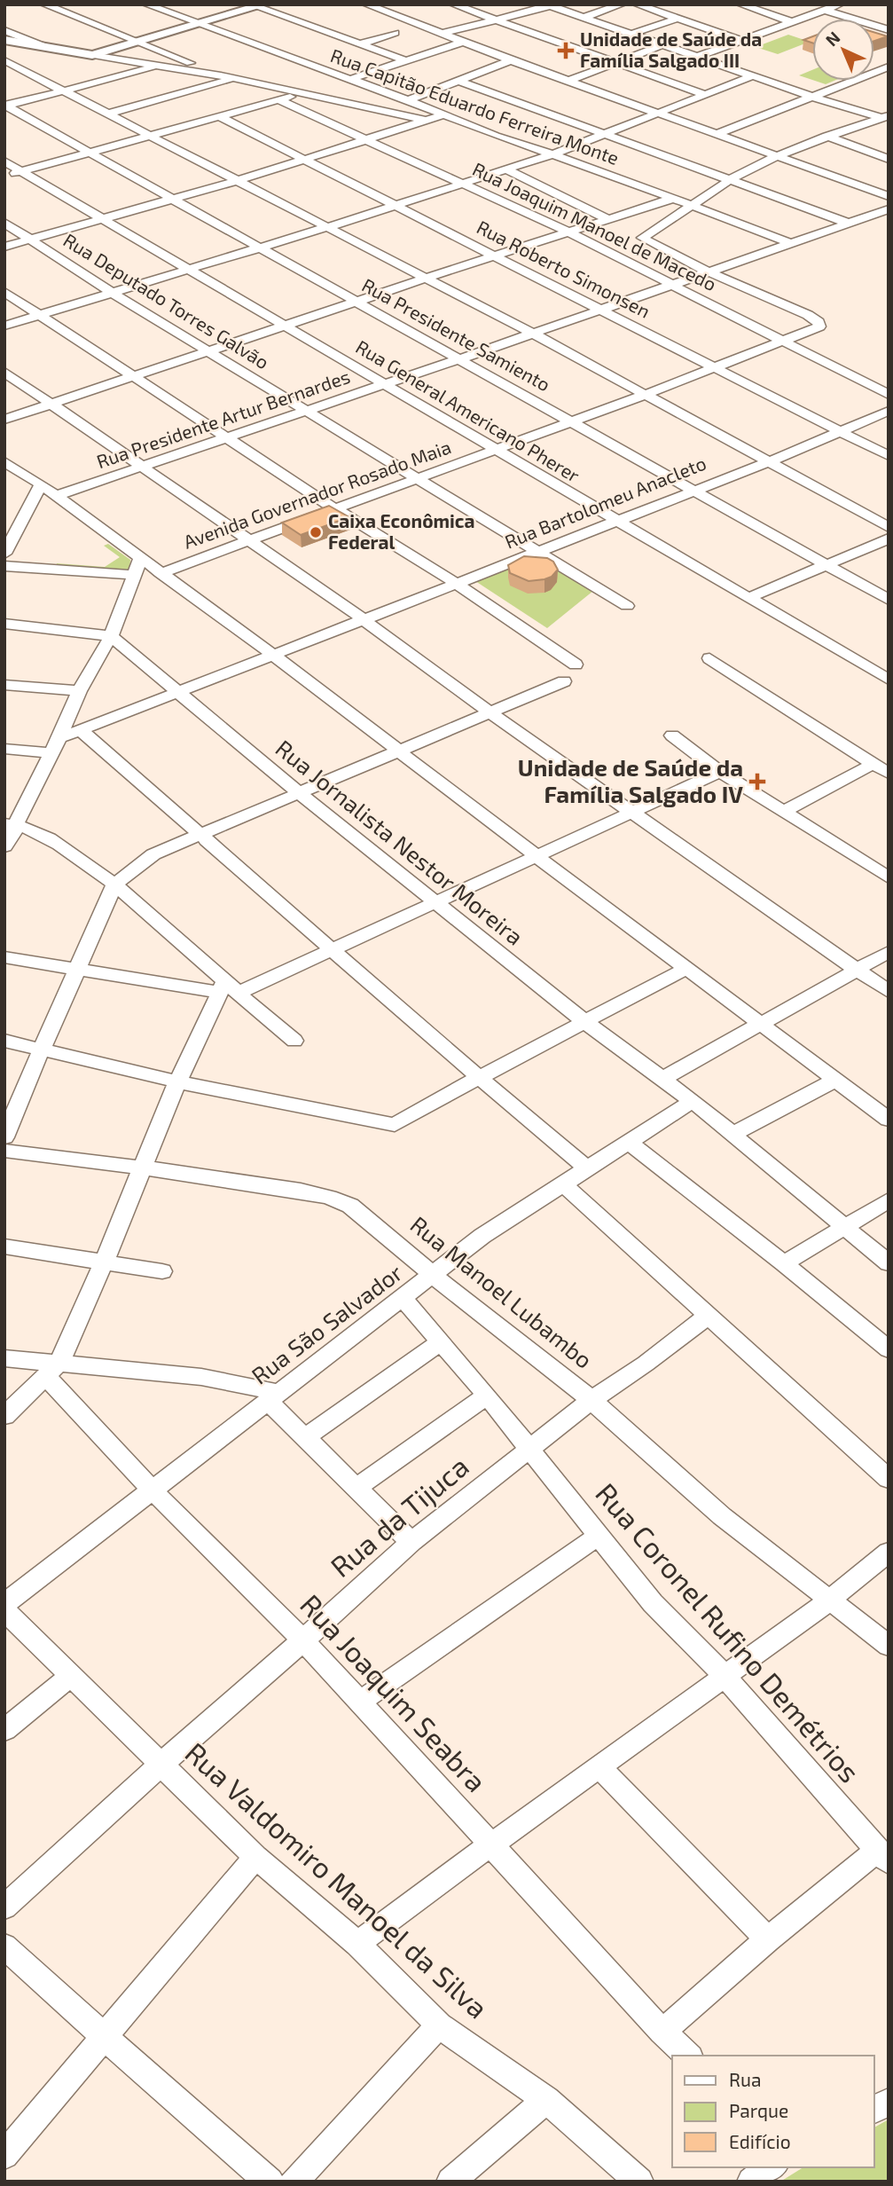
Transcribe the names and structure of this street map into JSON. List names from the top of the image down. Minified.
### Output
{"streets":{"street":["Rua Capitão Eduardo Ferreira Monte","Rua Joaquim Manoel de Macedo","Rua Roberto Simonsen","Rua Deputado Torres Galvão","Rua Presidente Samiento","Rua General Americano Pherer","Rua Presidente Artur Bernardes","Avenida Governador Rosado Maia","Rua Bartolomeu Anacleto","Rua Jornalista Nestor Moreira","Rua Manoel Lubambo","Rua São Salvador","Rua da Tijuca","Rua Coronel Rufino Demétrios","Rua Joaquim Seabra","Rua Valdomiro Manoel da Silva"]},"crossings":[["Rua Capitão Eduardo Ferreira Monte","Rua Presidente Artur Bernardes"],["Rua Joaquim Manoel de Macedo","Rua Presidente Artur Bernardes"],["Rua Joaquim Manoel de Macedo","Avenida Governador Rosado Maia"],["Rua Roberto Simonsen","Rua Presidente Artur Bernardes"],["Rua Roberto Simonsen","Avenida Governador Rosado Maia"],["Rua Roberto Simonsen","Rua Bartolomeu Anacleto"],["Rua Deputado Torres Galvão","Rua Presidente Artur Bernardes"],["Rua Deputado Torres Galvão","Avenida Governador Rosado Maia"],["Rua Deputado Torres Galvão","Rua Bartolomeu Anacleto"],["Rua Presidente Samiento","Rua Presidente Artur Bernardes"],["Rua Presidente Samiento","Avenida Governador Rosado Maia"],["Rua Presidente Samiento","Rua Bartolomeu Anacleto"],["Rua General Americano Pherer","Rua Presidente Artur Bernardes"],["Rua General Americano Pherer","Avenida Governador Rosado Maia"],["Rua General Americano Pherer","Rua Bartolomeu Anacleto"],["Rua Presidente Artur Bernardes","Avenida Governador Rosado Maia"],["Rua Bartolomeu Anacleto","Rua Jornalista Nestor Moreira"],["Rua Jornalista Nestor Moreira","Rua São Salvador"],["Rua Manoel Lubambo","Rua São Salvador"],["Rua Manoel Lubambo","Rua da Tijuca"],["Rua São Salvador","Rua Coronel Rufino Demétrios"],["Rua São Salvador","Rua Joaquim Seabra"],["Rua da Tijuca","Rua Coronel Rufino Demétrios"],["Rua da Tijuca","Rua Joaquim Seabra"],["Rua da Tijuca","Rua Valdomiro Manoel da Silva"]],"places":{"health":["Unidade de Saúde da Família Salgado III","Unidade de Saúde da Família Salgado IV"],"other":["Caixa Econômica Federal"]},"legend":["Rua","Parque","Edifício"],"north":"top left"}
